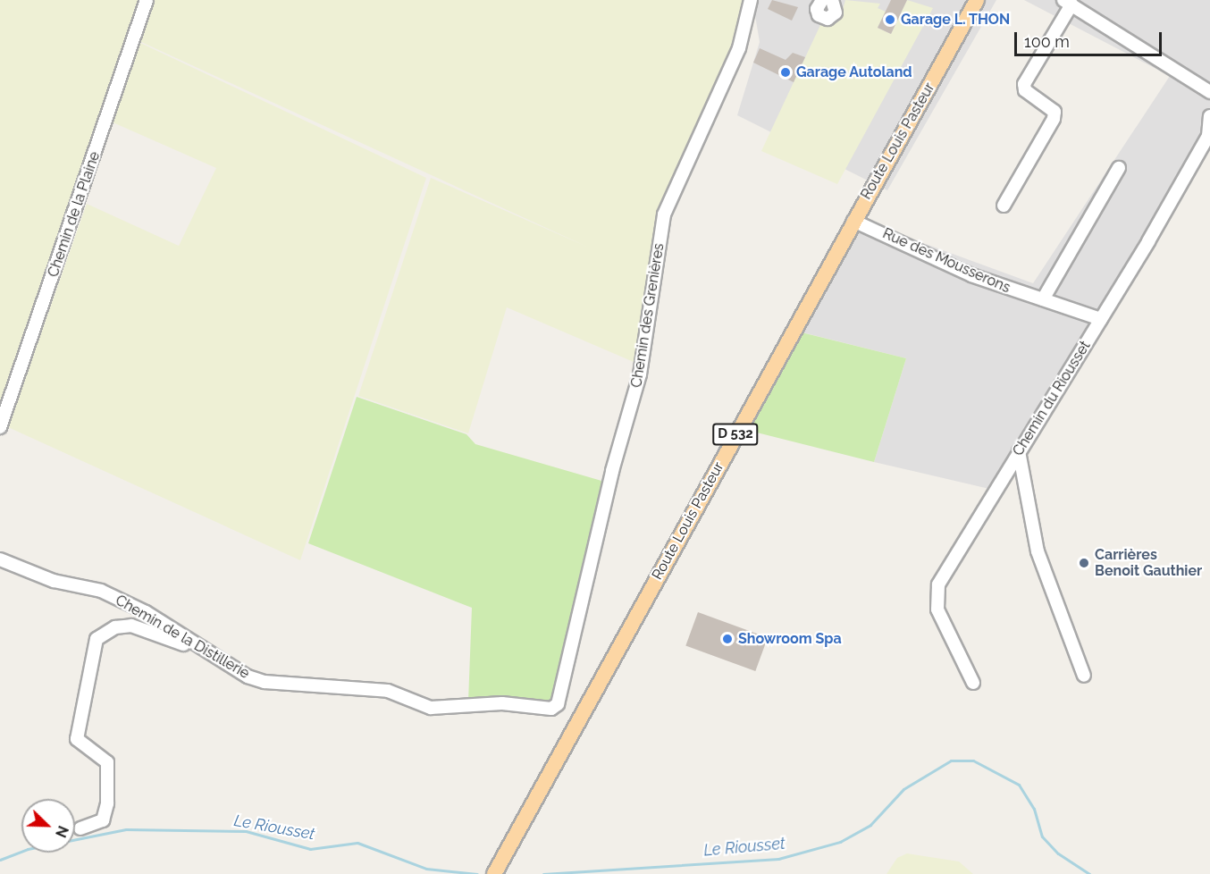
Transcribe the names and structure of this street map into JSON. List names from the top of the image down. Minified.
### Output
{"streets":{"main road":["Route Louis Pasteur","D 532"],"street":["Chemin de la Plaine","Rue des Mousserons","Chemin des Grenières","Chemin du Riousset","Chemin de la Distillerie"]},"crossings":[["Route Louis Pasteur","Rue des Mousserons"],["Rue des Mousserons","Chemin du Riousset"],["Chemin des Grenières","Chemin de la Distillerie"]],"water":["Le Riousset"],"places":["Garage L. THON","Garage Autoland","Carrières Benoit Gauthier","Showroom Spa"],"scale_bar":"100 m","north":"bottom right"}
